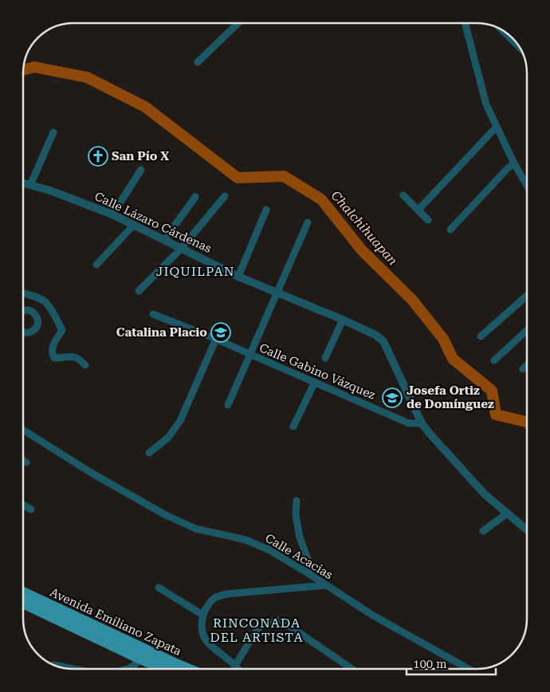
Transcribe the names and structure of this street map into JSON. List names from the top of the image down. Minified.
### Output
{"streets":{"main road":["Avenida Emiliano Zapata"],"street":["Calle Lázaro Cárdenas","Calle Gabino Vázquez","Calle Acacias"]},"crossings":[["Calle Lázaro Cárdenas","Calle Gabino Vázquez"]],"districts":["JIQUILPAN","RINCONADA DEL ARTISTA"],"water":["Chalchihuapan"],"places":{"church":["San Pío X"],"school or university":["Catalina Placio","Josefa Ortiz de Domínguez"]},"scale_bar":"100 m"}
